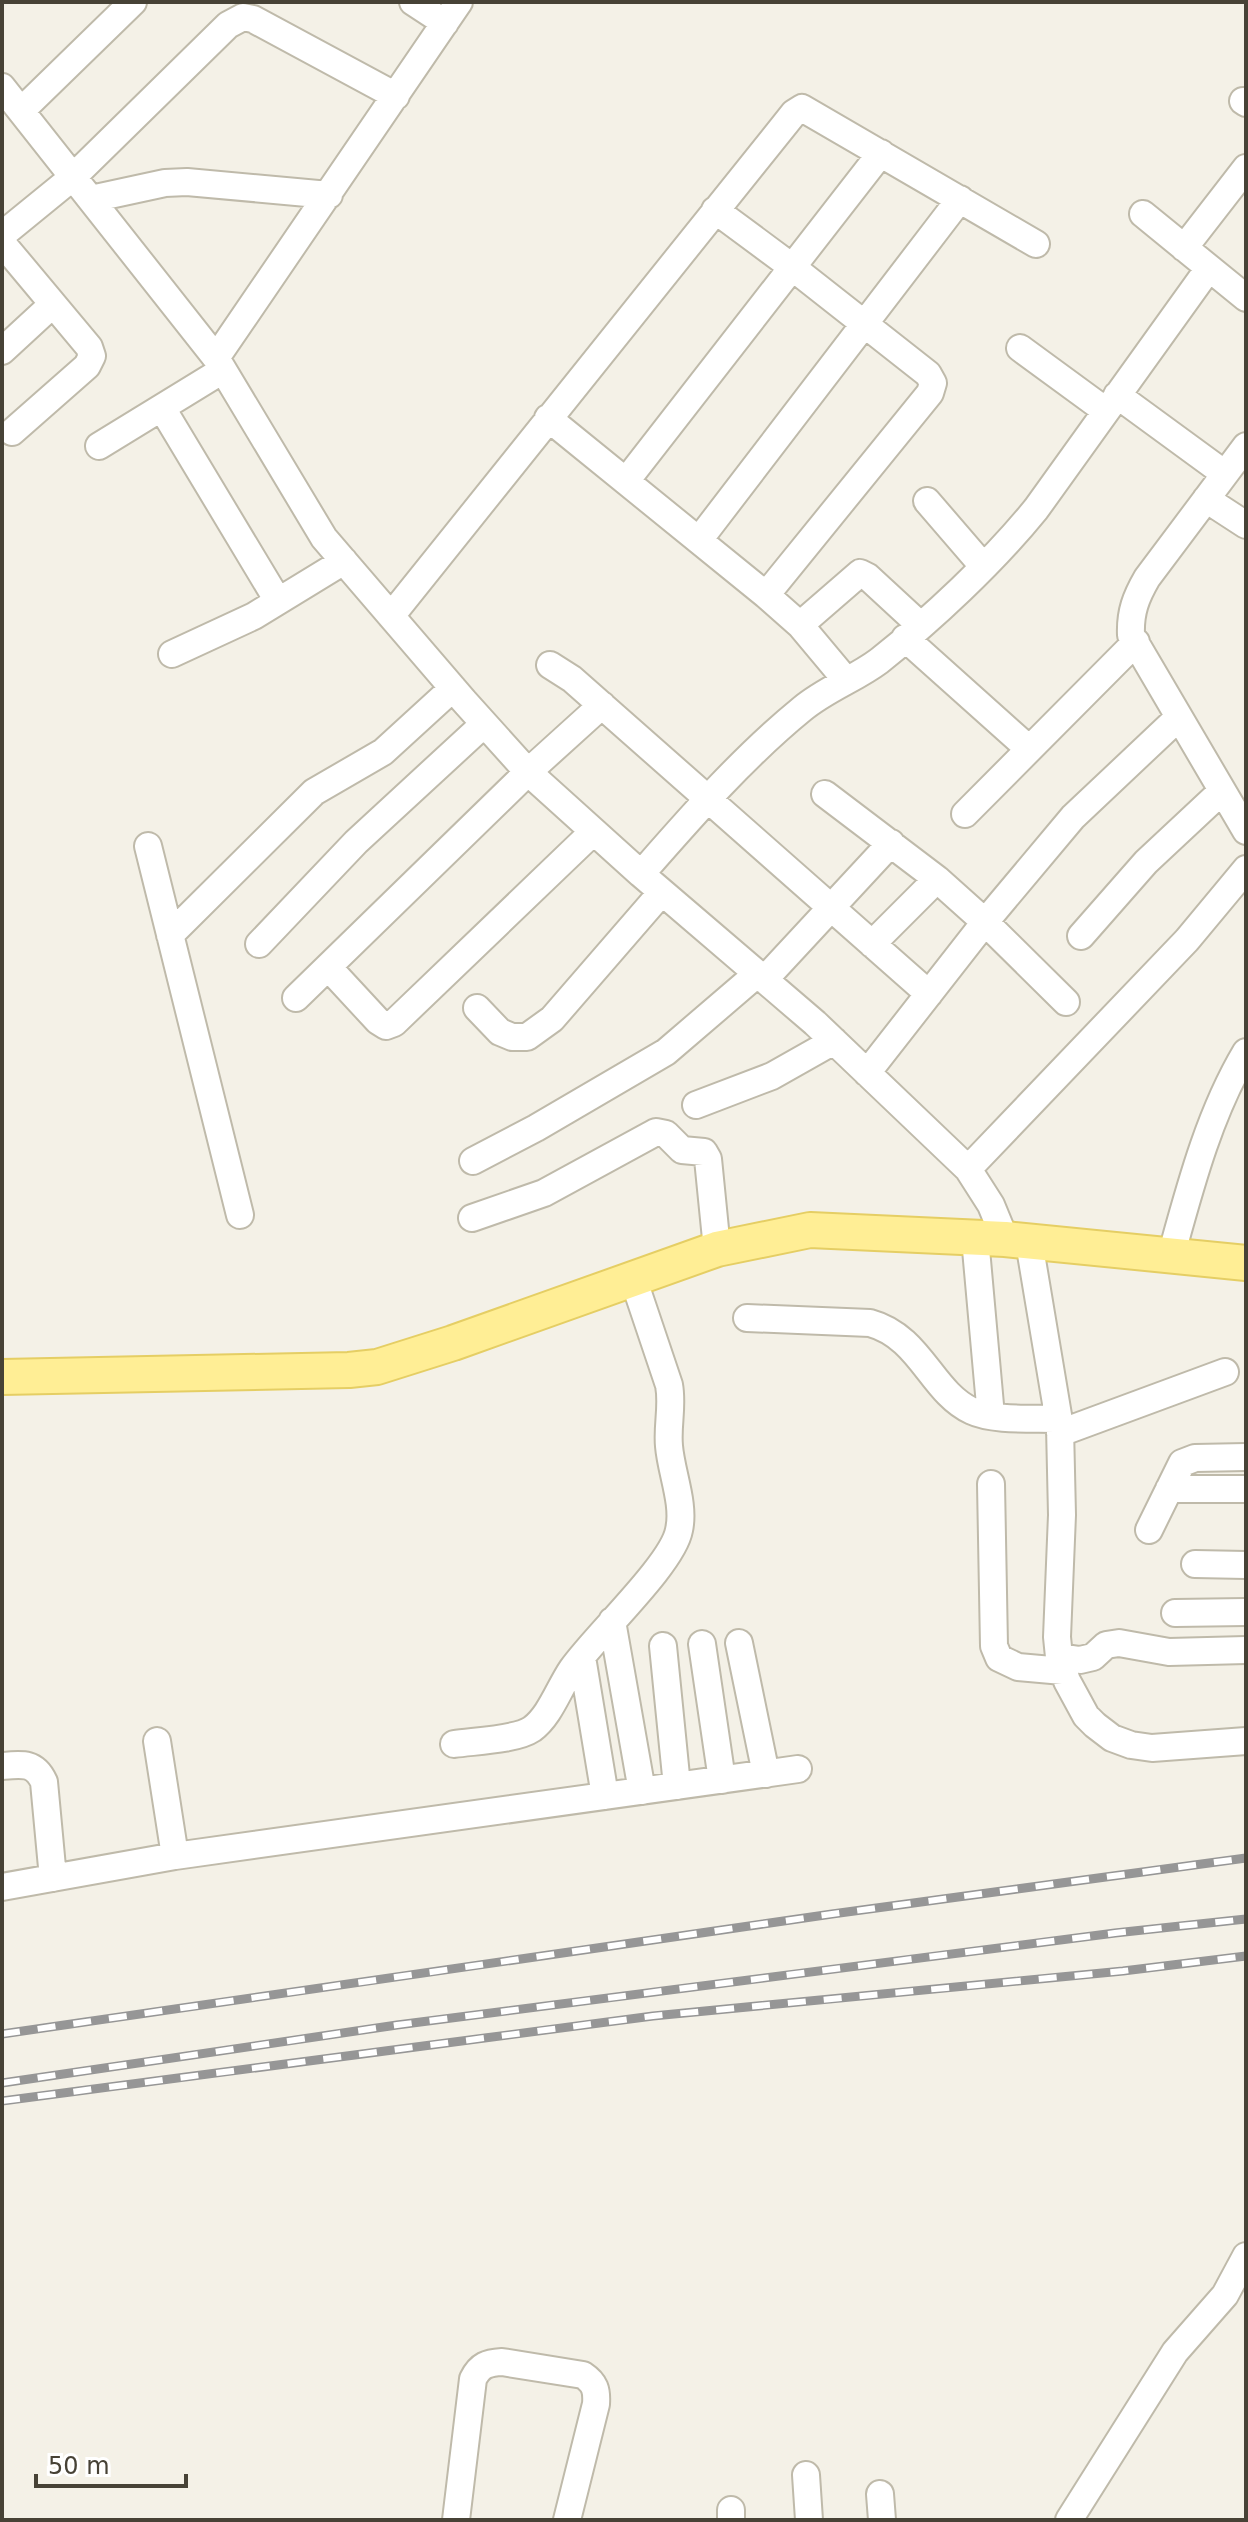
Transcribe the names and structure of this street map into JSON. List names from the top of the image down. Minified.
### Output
{"scale_bar":"50 m"}
